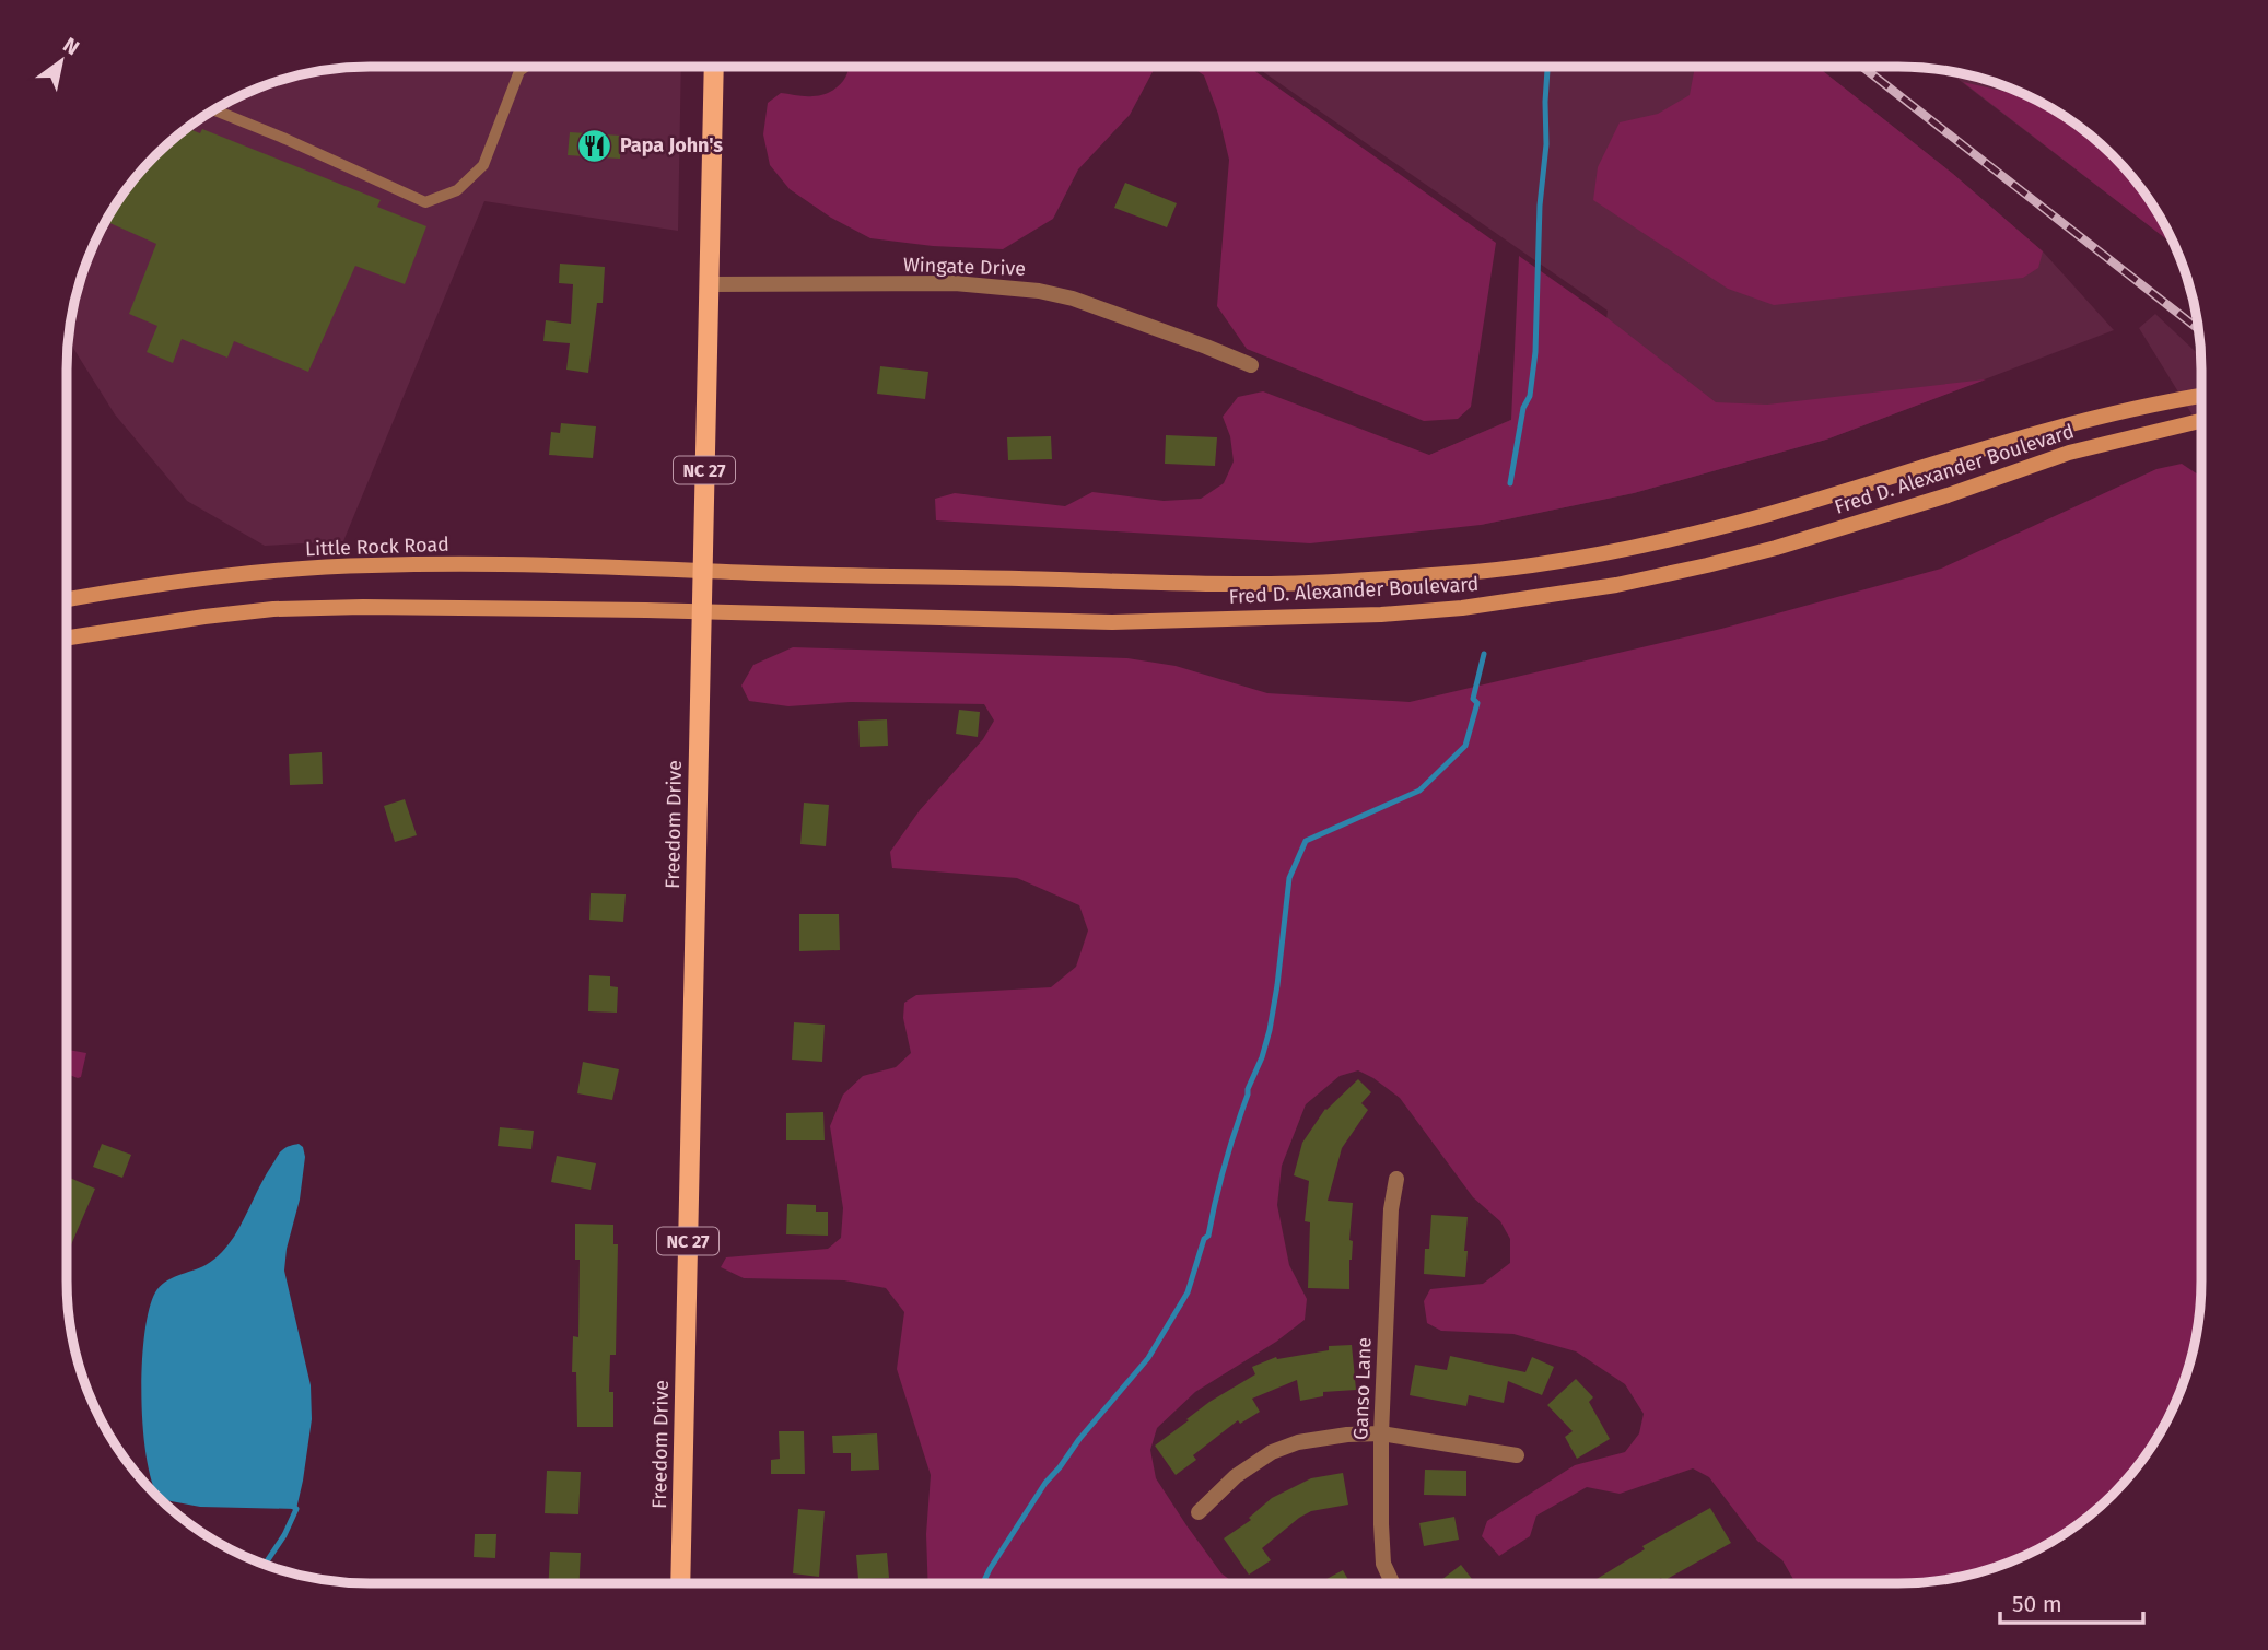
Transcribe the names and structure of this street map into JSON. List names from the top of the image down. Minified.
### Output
{"streets":{"main road":["Fred D. Alexander Boulevard","NC 27","Little Rock Road","Freedom Drive"],"street":["Wingate Drive","Ganso Lane"]},"crossings":[["Wingate Drive","Freedom Drive"],["Fred D. Alexander Boulevard","Little Rock Road"],["Fred D. Alexander Boulevard","Freedom Drive"],["Little Rock Road","Freedom Drive"]],"places":{"restaurant":["Papa John's"]},"scale_bar":"50 m","north":"top right"}
